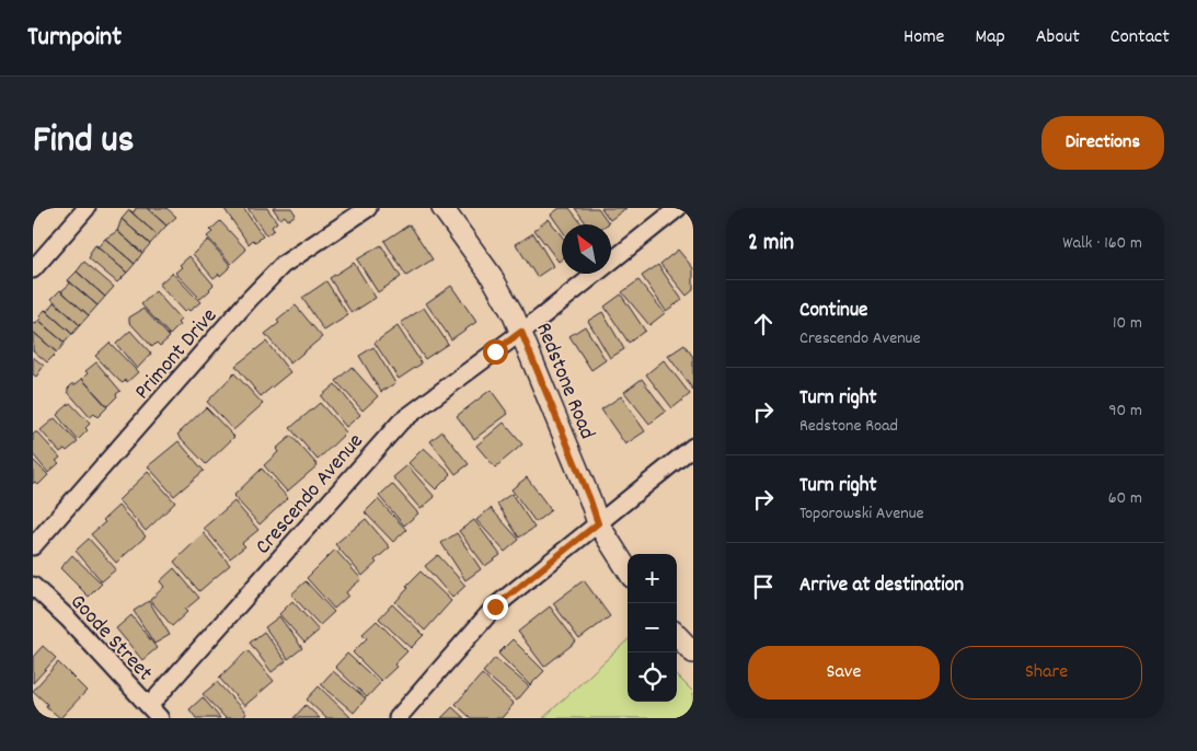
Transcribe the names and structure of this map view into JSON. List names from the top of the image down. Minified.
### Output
{"streets":{"street":["Primont Drive","Redstone Road","Crescendo Avenue","Goode Street"]},"crossings":[["Redstone Road","Crescendo Avenue"],["Crescendo Avenue","Goode Street"]],"north":"top left","page":{"header":"Turnpoint","nav":["Home","Map","About","Contact"],"title":"Find us","buttons":["Directions",["Save","Share"]],"heading":["2 min","Walk · 160 m"],"list":[["Continue","Crescendo Avenue","10 m"],["Turn right","Redstone Road","90 m"],["Turn right","Toporowski Avenue","60 m"],"Arrive at destination"],"map_buttons":["+","−"]}}
